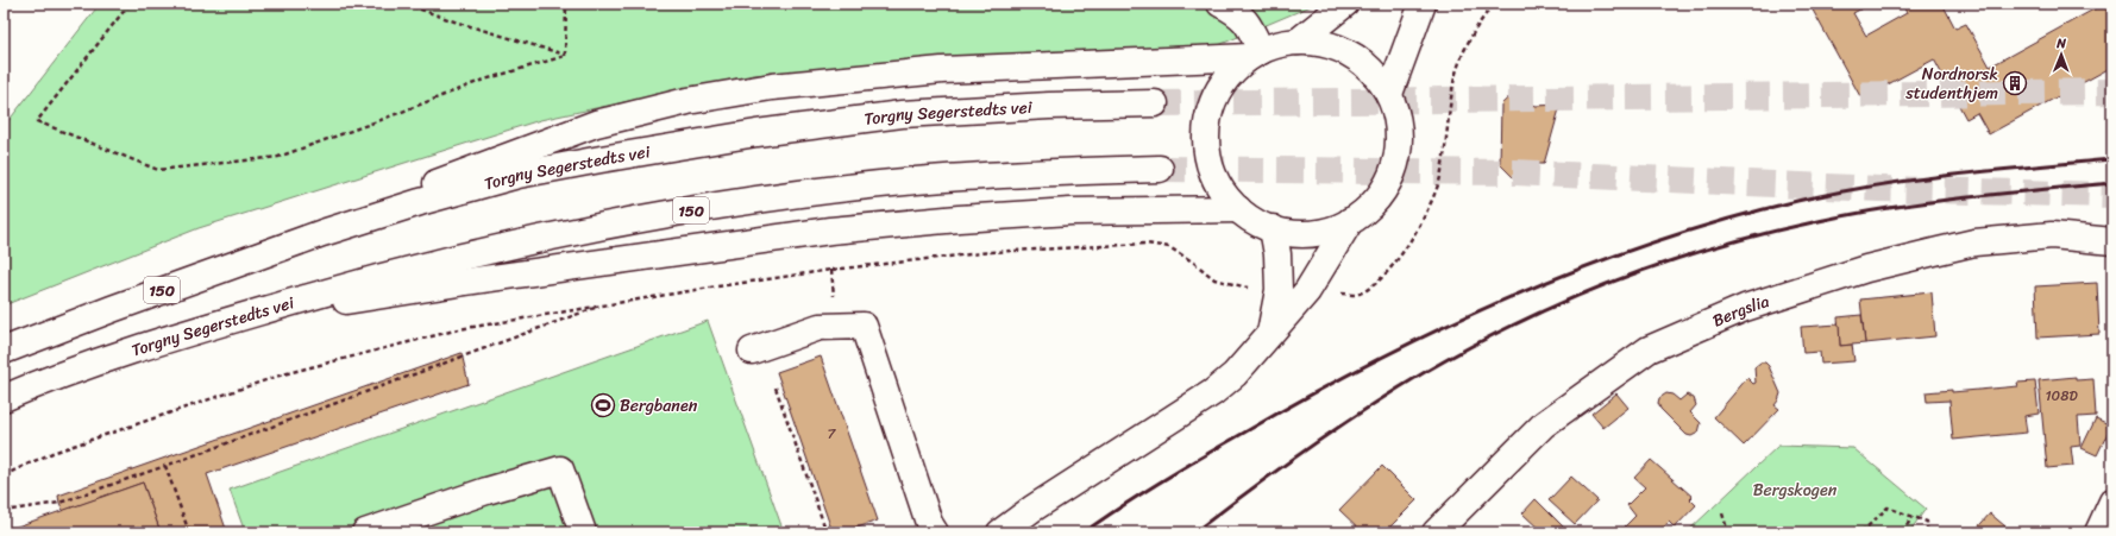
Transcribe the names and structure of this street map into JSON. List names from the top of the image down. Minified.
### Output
{"streets":{"main road":["Torgny Segerstedts vei","150","Bergslia"]},"parks":["Bergskogen"],"places":{"building":["Nordnorsk studenthjem"],"sports":["Bergbanen"]},"house_numbers":["108D","7"],"north":"top"}
